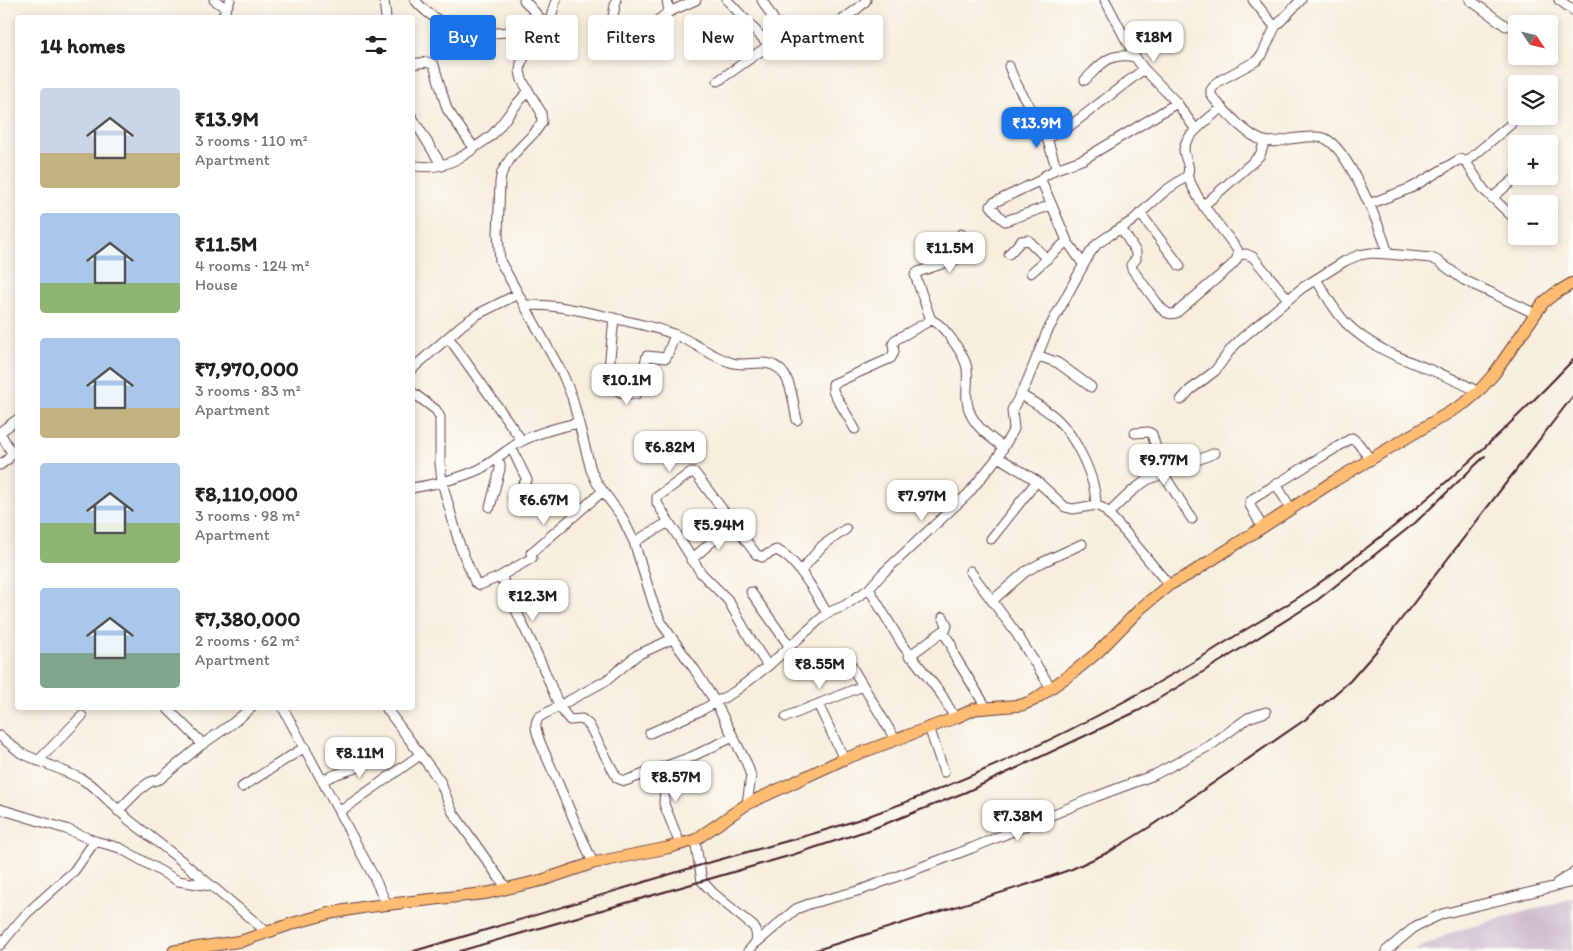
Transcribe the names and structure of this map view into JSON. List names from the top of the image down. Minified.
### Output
{"north":"bottom right","page":{"map_buttons":["+","−"],"chip":["Buy","Rent","Filters","New","Apartment"],"heading":"14 homes","price":["₹18M","₹13.9M","₹11.5M","₹10.1M","₹6.82M","₹9.77M","₹7.97M","₹6.67M","₹5.94M","₹12.3M","₹8.55M","₹8.11M","₹8.57M","₹7.38M"],"list":[{"name":"₹13.9M","note":"3 rooms · 110 m² · Apartment"},{"name":"₹11.5M","note":"4 rooms · 124 m² · House"},{"name":"₹7,970,000","note":"3 rooms · 83 m² · Apartment"},{"name":"₹8,110,000","note":"3 rooms · 98 m² · Apartment"},{"name":"₹7,380,000","note":"2 rooms · 62 m² · Apartment"}]}}
